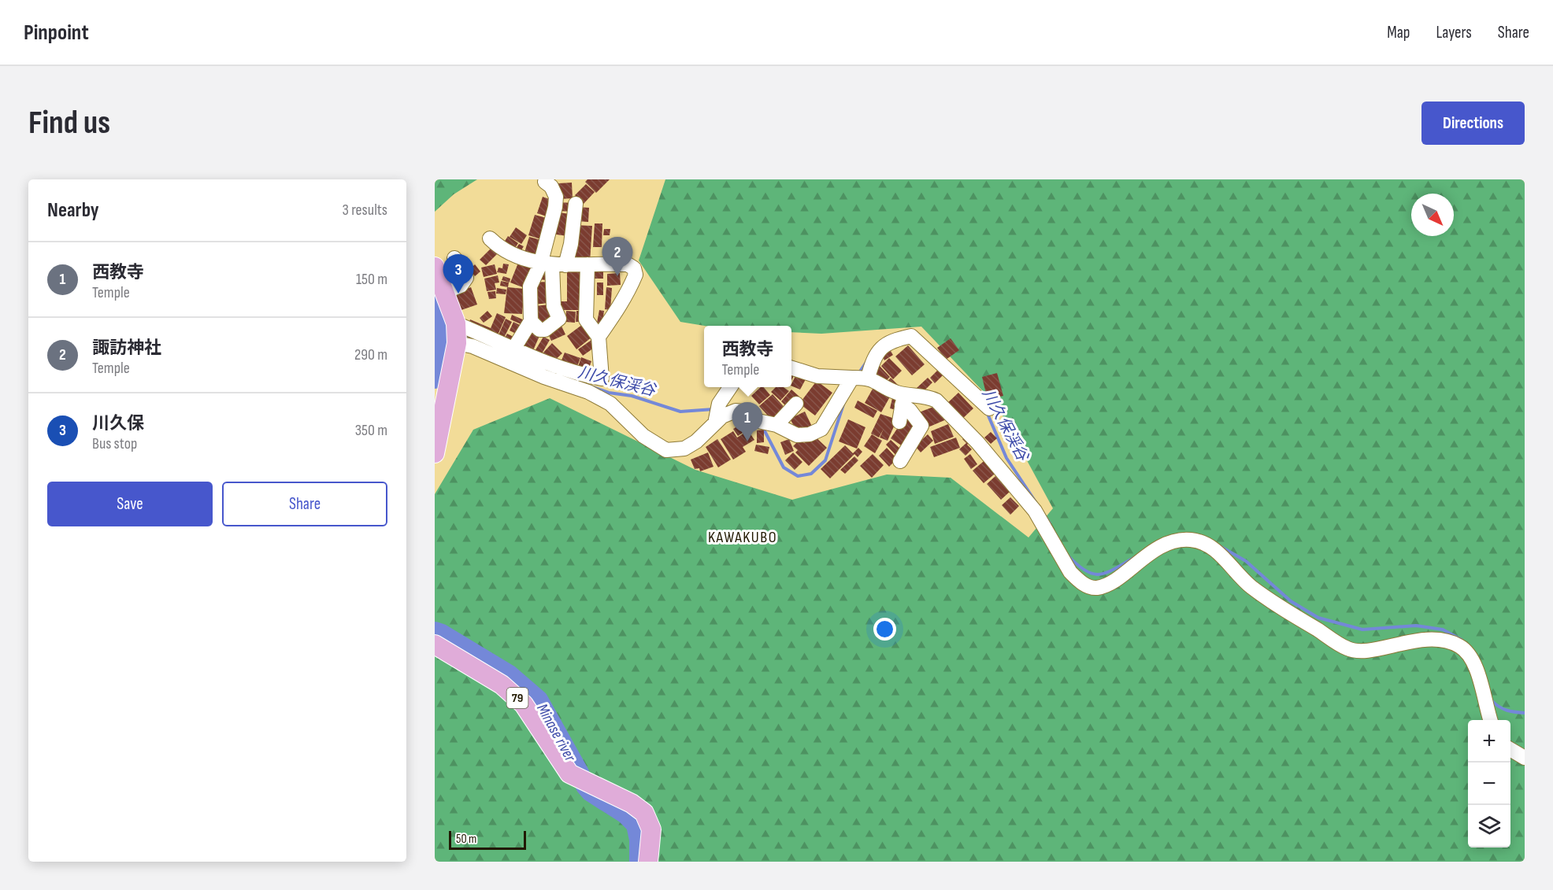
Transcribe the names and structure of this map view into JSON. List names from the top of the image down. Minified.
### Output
{"streets":{"main road":["79"]},"districts":["KAWAKUBO"],"water":["川久保渓谷","Minase river"],"scale_bar":"50 m","north":"bottom right","page":{"header":"Pinpoint","nav":["Map","Layers","Share"],"buttons":["Directions",["Save","Share"]],"title":"Find us","heading":["Nearby","3 results"],"pins":["2","3","1"],"list":[{"mark":"1","name":"西教寺","note":"Temple","value":"150 m"},{"mark":"2","name":"諏訪神社","note":"Temple","value":"290 m"},{"mark":"3","name":"川久保","note":"Bus stop","value":"350 m"}],"popup":["西教寺","Temple"],"map_buttons":["+","−"],"scale":"50 m"}}
